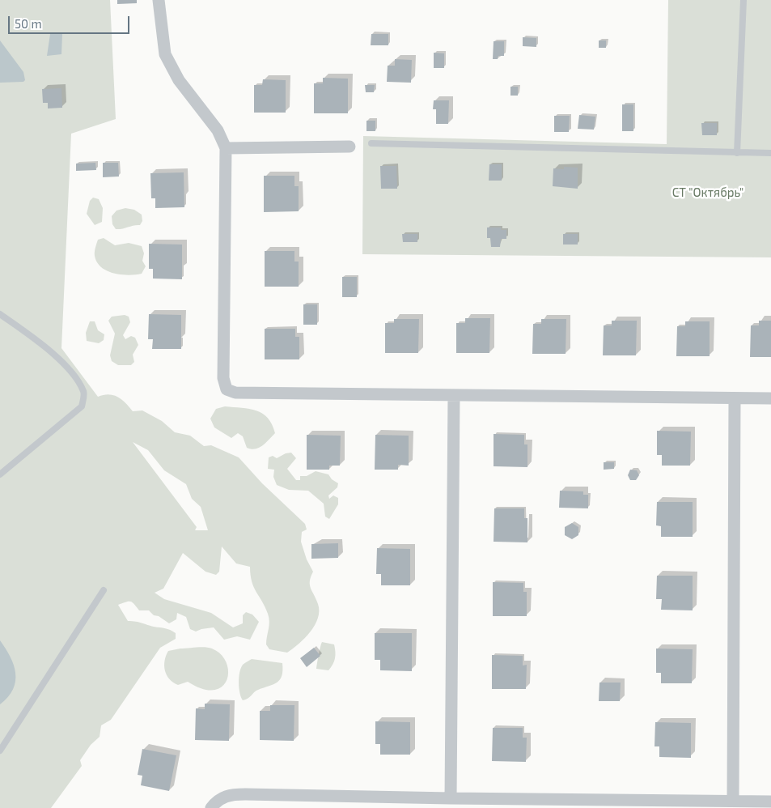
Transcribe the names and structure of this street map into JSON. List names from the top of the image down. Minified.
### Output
{"parks":["СТ \"Октябрь\""],"scale_bar":"50 m"}
